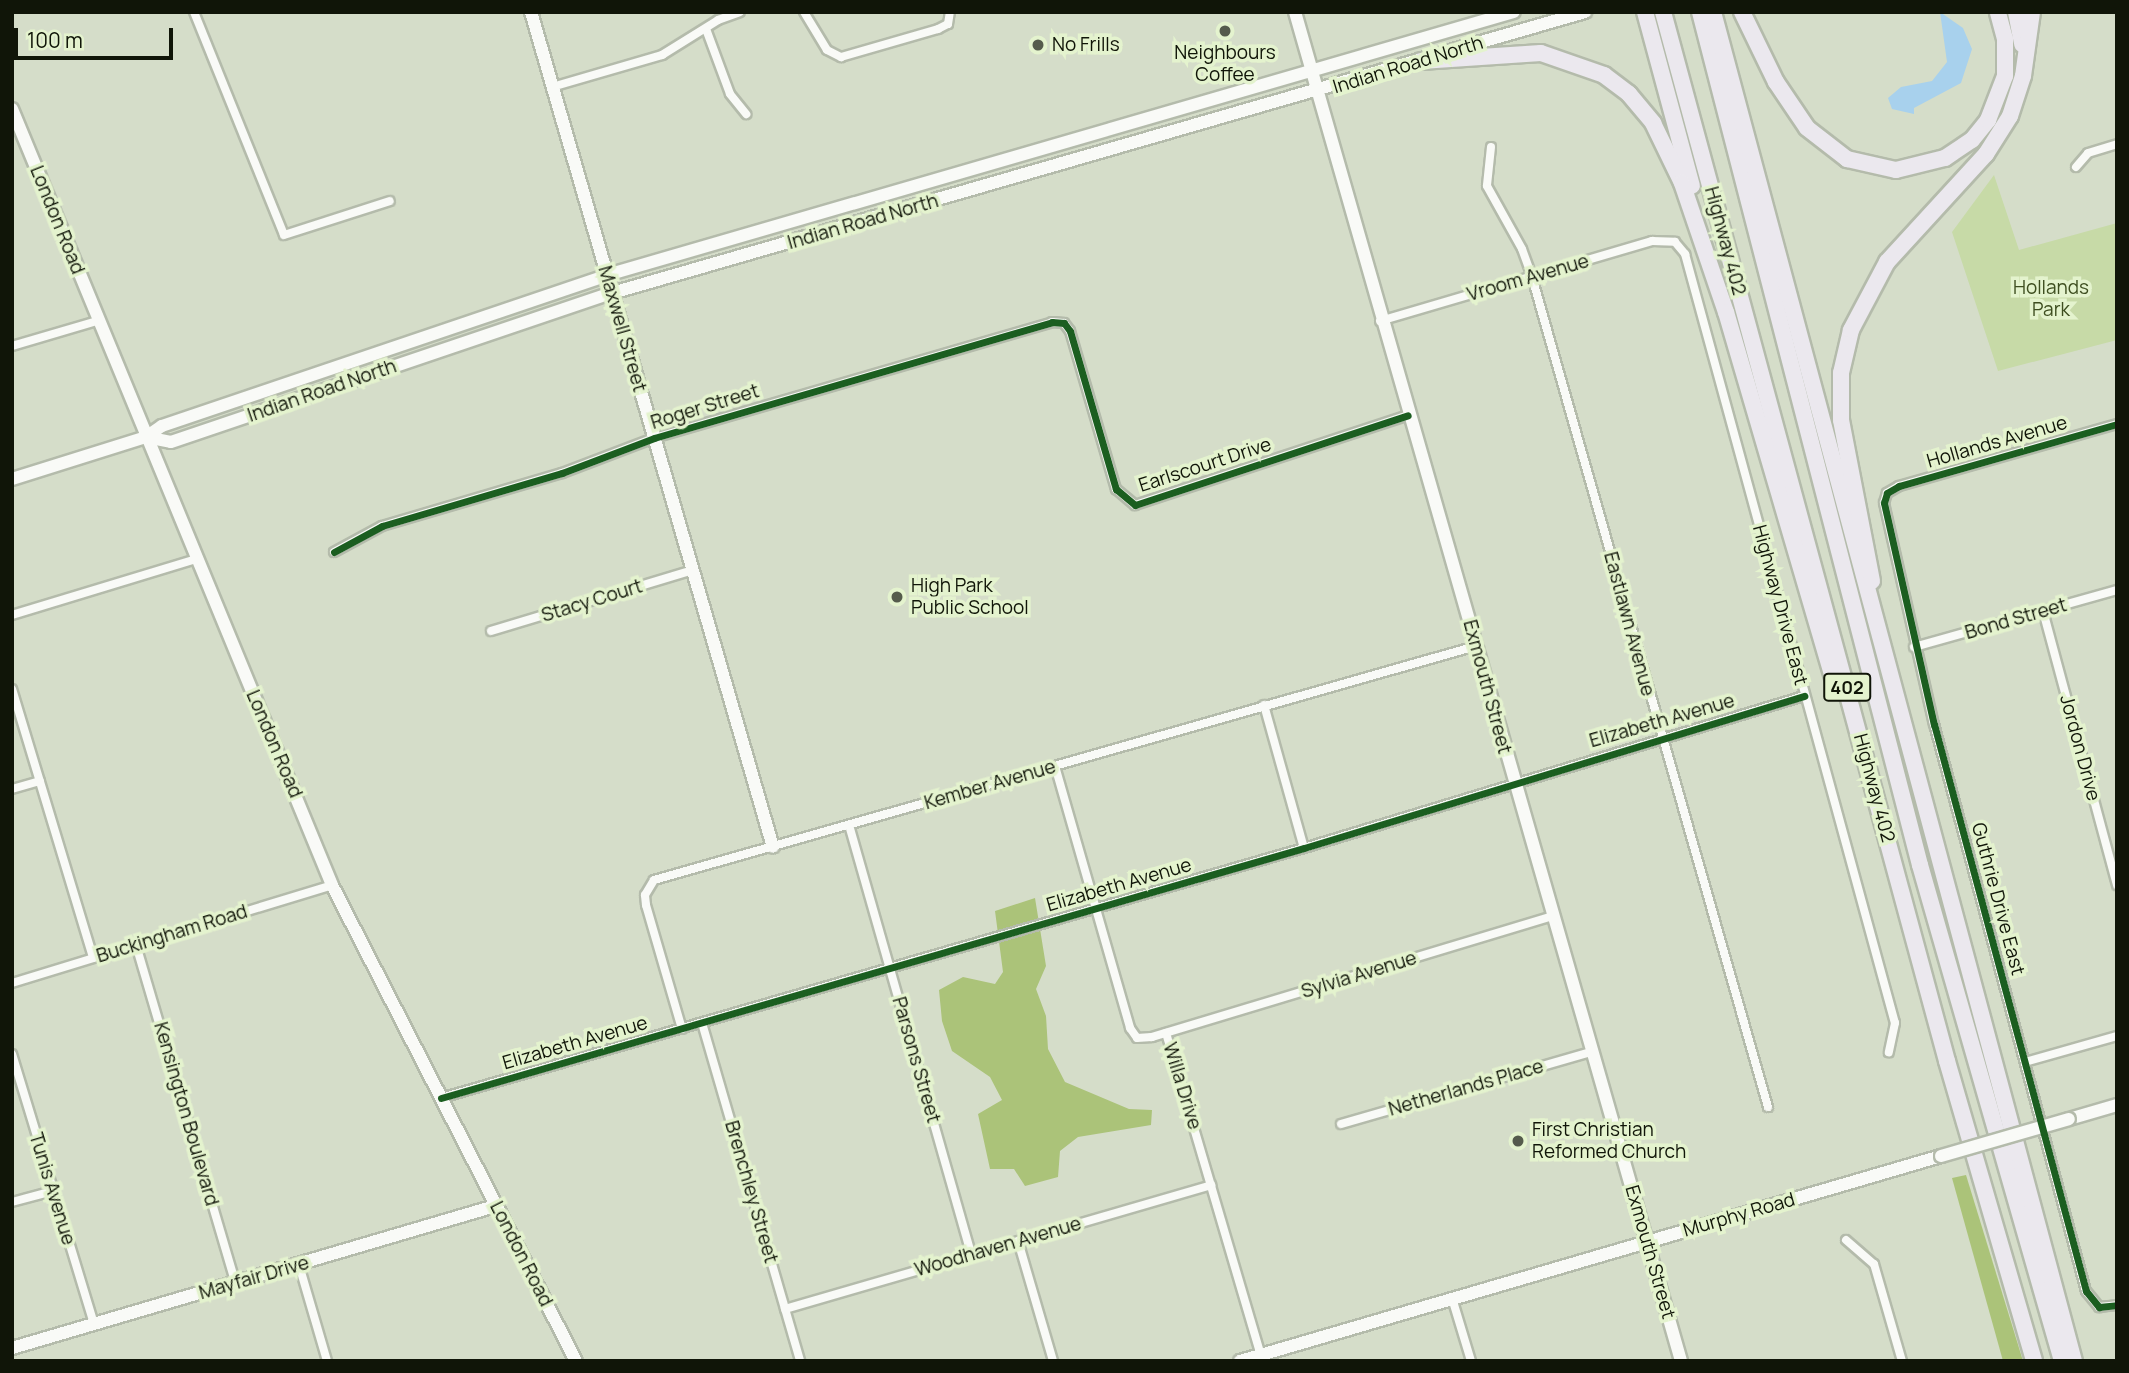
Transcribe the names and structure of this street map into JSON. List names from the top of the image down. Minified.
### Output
{"streets":{"highway":["Highway 402","402"],"main road":["Indian Road North","London Road","Maxwell Street","Exmouth Street","Murphy Road","Mayfair Drive"],"street":["Vroom Avenue","Roger Street","Hollands Avenue","Earlscourt Drive","Stacy Court","Highway Drive East","Bond Street","Eastlawn Avenue","Elizabeth Avenue","Jordon Drive","Kember Avenue","Guthrie Drive East","Buckingham Road","Sylvia Avenue","Parsons Street","Willa Drive","Netherlands Place","Kensington Boulevard","Tunis Avenue","Brenchley Street","Woodhaven Avenue"]},"crossings":[["Indian Road North","London Road"],["Indian Road North","Maxwell Street"],["Indian Road North","Exmouth Street"],["London Road","Elizabeth Avenue"],["London Road","Buckingham Road"],["London Road","Mayfair Drive"],["Vroom Avenue","Highway Drive East"],["Vroom Avenue","Eastlawn Avenue"],["Vroom Avenue","Exmouth Street"],["Maxwell Street","Roger Street"],["Maxwell Street","Stacy Court"],["Maxwell Street","Kember Avenue"],["Roger Street","Earlscourt Drive"],["Hollands Avenue","Guthrie Drive East"],["Earlscourt Drive","Exmouth Street"],["Highway Drive East","Elizabeth Avenue"],["Bond Street","Jordon Drive"],["Bond Street","Guthrie Drive East"],["Eastlawn Avenue","Elizabeth Avenue"],["Exmouth Street","Elizabeth Avenue"],["Exmouth Street","Kember Avenue"],["Exmouth Street","Sylvia Avenue"],["Exmouth Street","Netherlands Place"],["Exmouth Street","Murphy Road"],["Elizabeth Avenue","Kember Avenue"],["Elizabeth Avenue","Parsons Street"],["Elizabeth Avenue","Willa Drive"],["Elizabeth Avenue","Brenchley Street"],["Kember Avenue","Parsons Street"],["Kember Avenue","Willa Drive"],["Buckingham Road","Kensington Boulevard"],["Sylvia Avenue","Willa Drive"],["Parsons Street","Woodhaven Avenue"],["Willa Drive","Murphy Road"],["Willa Drive","Woodhaven Avenue"],["Kensington Boulevard","Mayfair Drive"],["Tunis Avenue","Mayfair Drive"],["Brenchley Street","Woodhaven Avenue"]],"parks":["Hollands Park"],"places":["Neighbours Coffee","No Frills","High Park Public School","First Christian Reformed Church"],"scale_bar":"100 m"}
